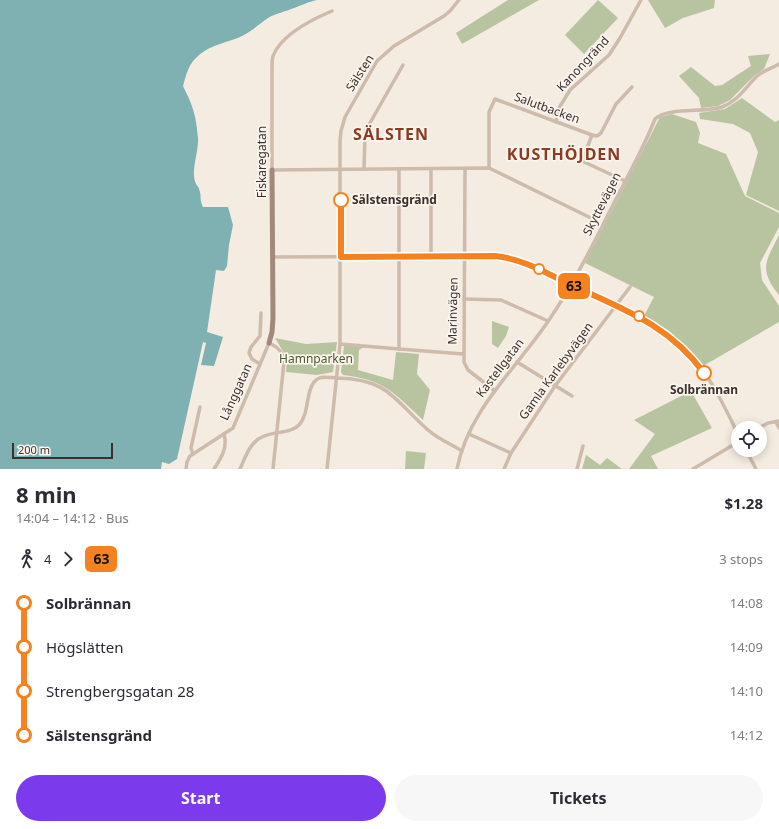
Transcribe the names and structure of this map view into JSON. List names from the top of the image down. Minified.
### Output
{"streets":{"street":["Kanongränd","Sälsten","Salutbacken","Fiskaregatan","Skyttevägen","Marinvägen","Kastellgatan","Gamla Karlebyvägen","Långgatan"]},"crossings":[["Kanongränd","Salutbacken"],["Fiskaregatan","Långgatan"],["Skyttevägen","Kastellgatan"],["Marinvägen","Kastellgatan"]],"districts":["SÄLSTEN","KUSTHÖJDEN"],"parks":["Hamnparken"],"places":["Sälstensgränd","Solbrännan"],"lines":["bus line 63"],"scale_bar":"200 m","page":{"on_map":"63","scale":"200 m","heading":["8 min","14:04 – 14:12 · Bus","$1.28"],"legs":["4","63","3 stops"],"list":[{"name":"Solbrännan","value":"14:08"},{"name":"Högslätten","value":"14:09"},{"name":"Strengbergsgatan 28","value":"14:10"},{"name":"Sälstensgränd","value":"14:12"}],"buttons":["Start","Tickets"]}}
